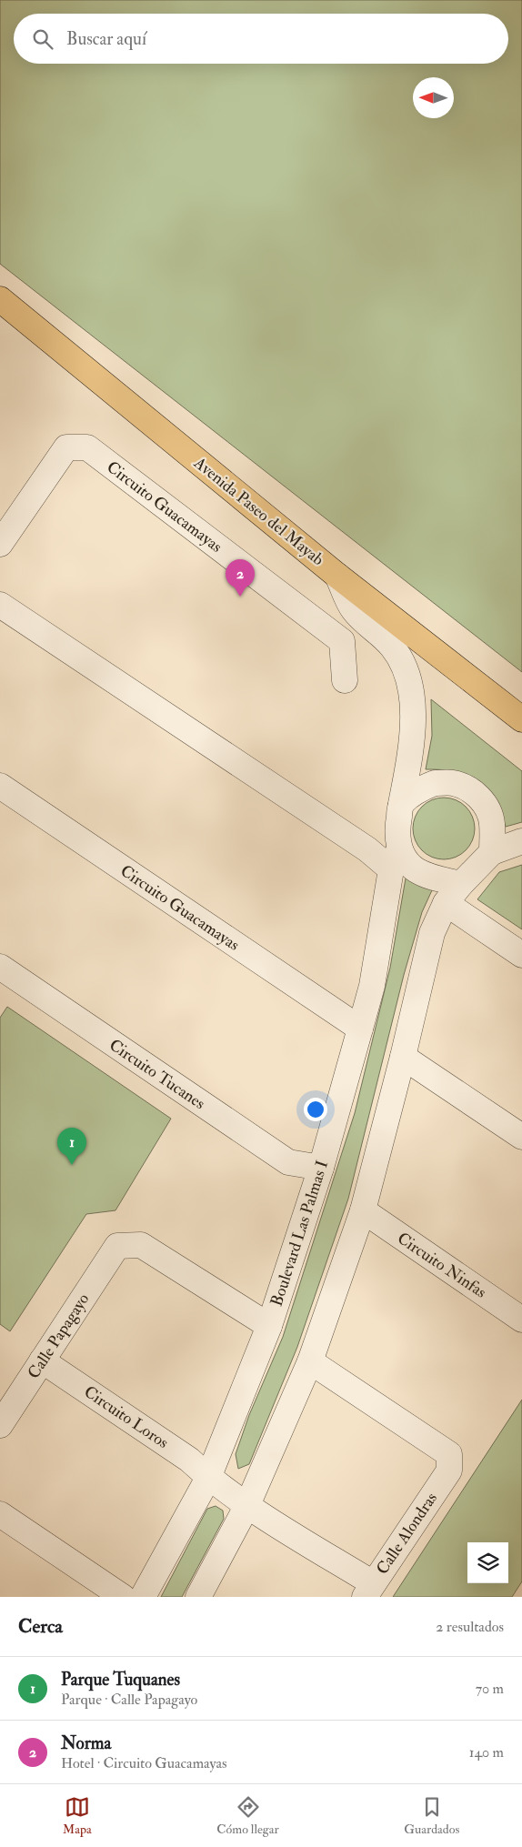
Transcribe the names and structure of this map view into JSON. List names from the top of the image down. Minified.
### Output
{"streets":{"main road":["Avenida Paseo del Mayab"],"street":["Circuito Guacamayas","Circuito Tucanes","Boulevard Las Palmas I","Circuito Ninfas","Calle Papagayo","Circuito Loros","Calle Alondras"]},"crossings":[["Circuito Guacamayas","Boulevard Las Palmas I"],["Circuito Tucanes","Boulevard Las Palmas I"],["Boulevard Las Palmas I","Calle Papagayo"],["Boulevard Las Palmas I","Circuito Loros"],["Calle Papagayo","Circuito Loros"],["Circuito Loros","Calle Alondras"]],"north":"left","page":{"search":"Buscar aquí","pins":["2","1"],"heading":["Cerca","2 resultados"],"list":[{"mark":"1","name":"Parque Tuquanes","note":"Parque · Calle Papagayo","value":"70 m"},{"mark":"2","name":"Norma","note":"Hotel · Circuito Guacamayas","value":"140 m"}],"nav":["Mapa","Cómo llegar","Guardados"]}}
